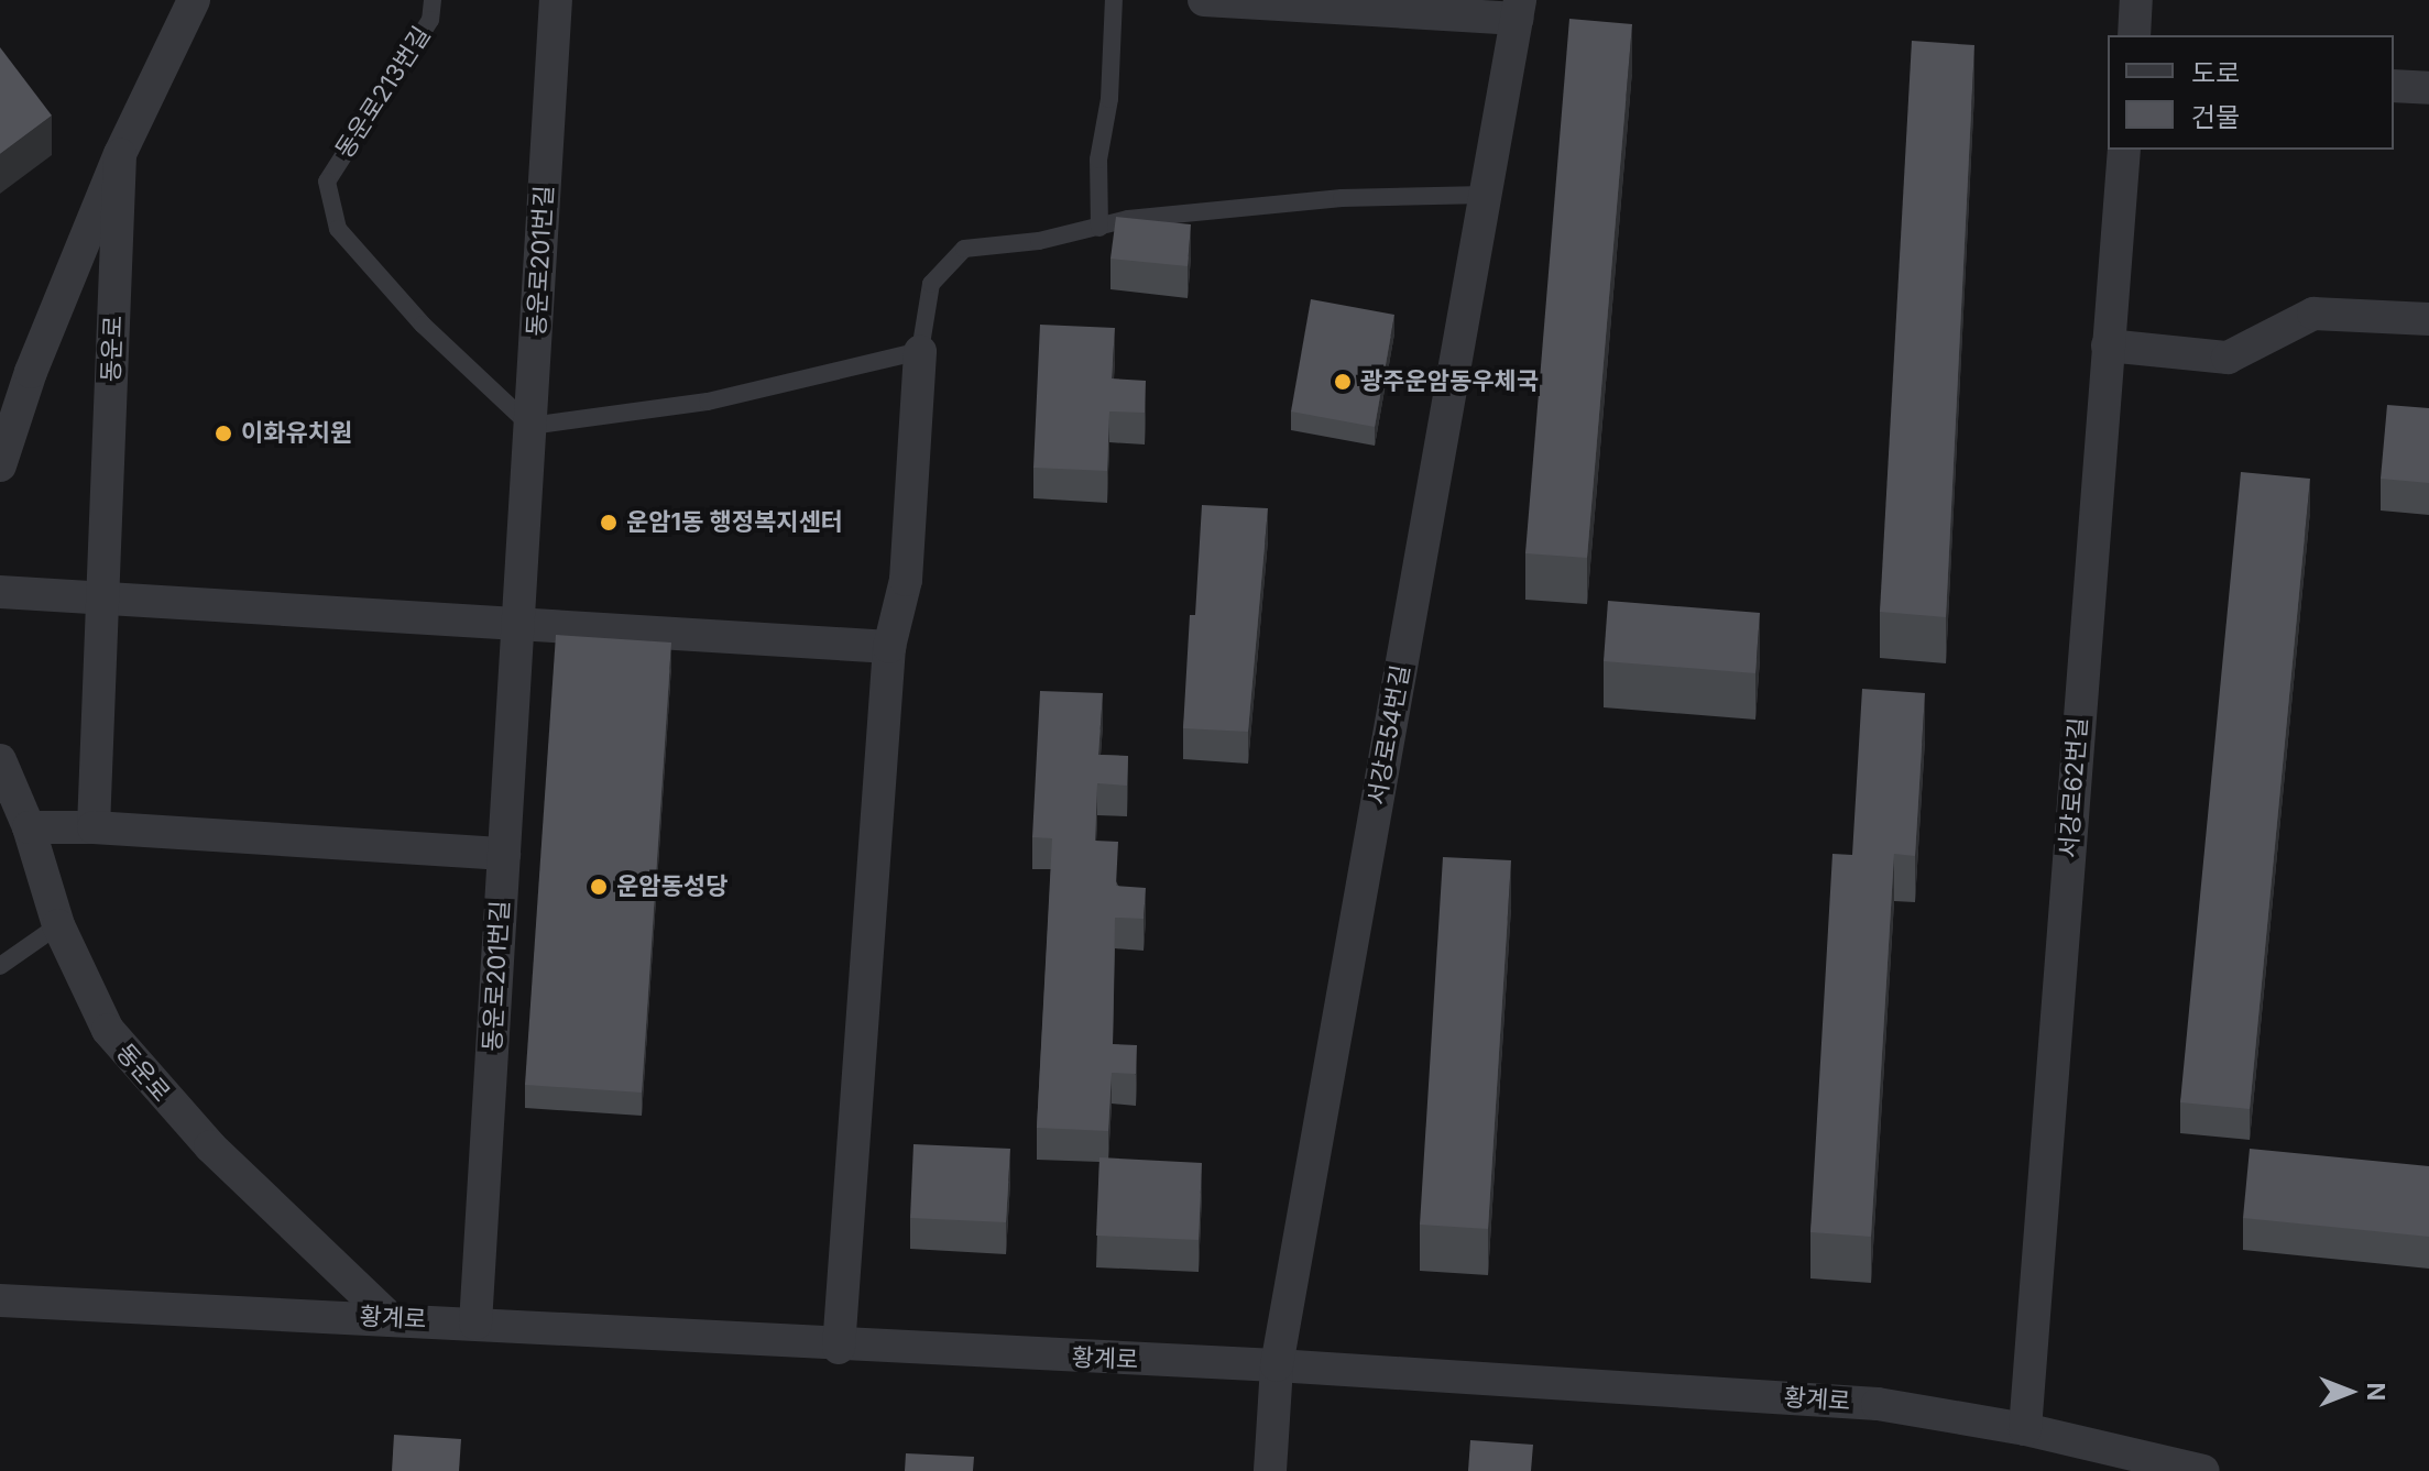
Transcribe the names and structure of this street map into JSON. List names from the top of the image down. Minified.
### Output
{"streets":{"street":["동운로201번길","동운로","서강로54번길","서강로62번길","황계로"],"lane":["동운로213번길"]},"crossings":[["동운로213번길","동운로201번길"],["동운로201번길","황계로"],["동운로","황계로"],["서강로54번길","황계로"],["서강로62번길","황계로"]],"places":["광주운암동우체국","이화유치원","운암1동 행정복지센터","운암동성당"],"legend":["도로","건물"],"north":"right"}
